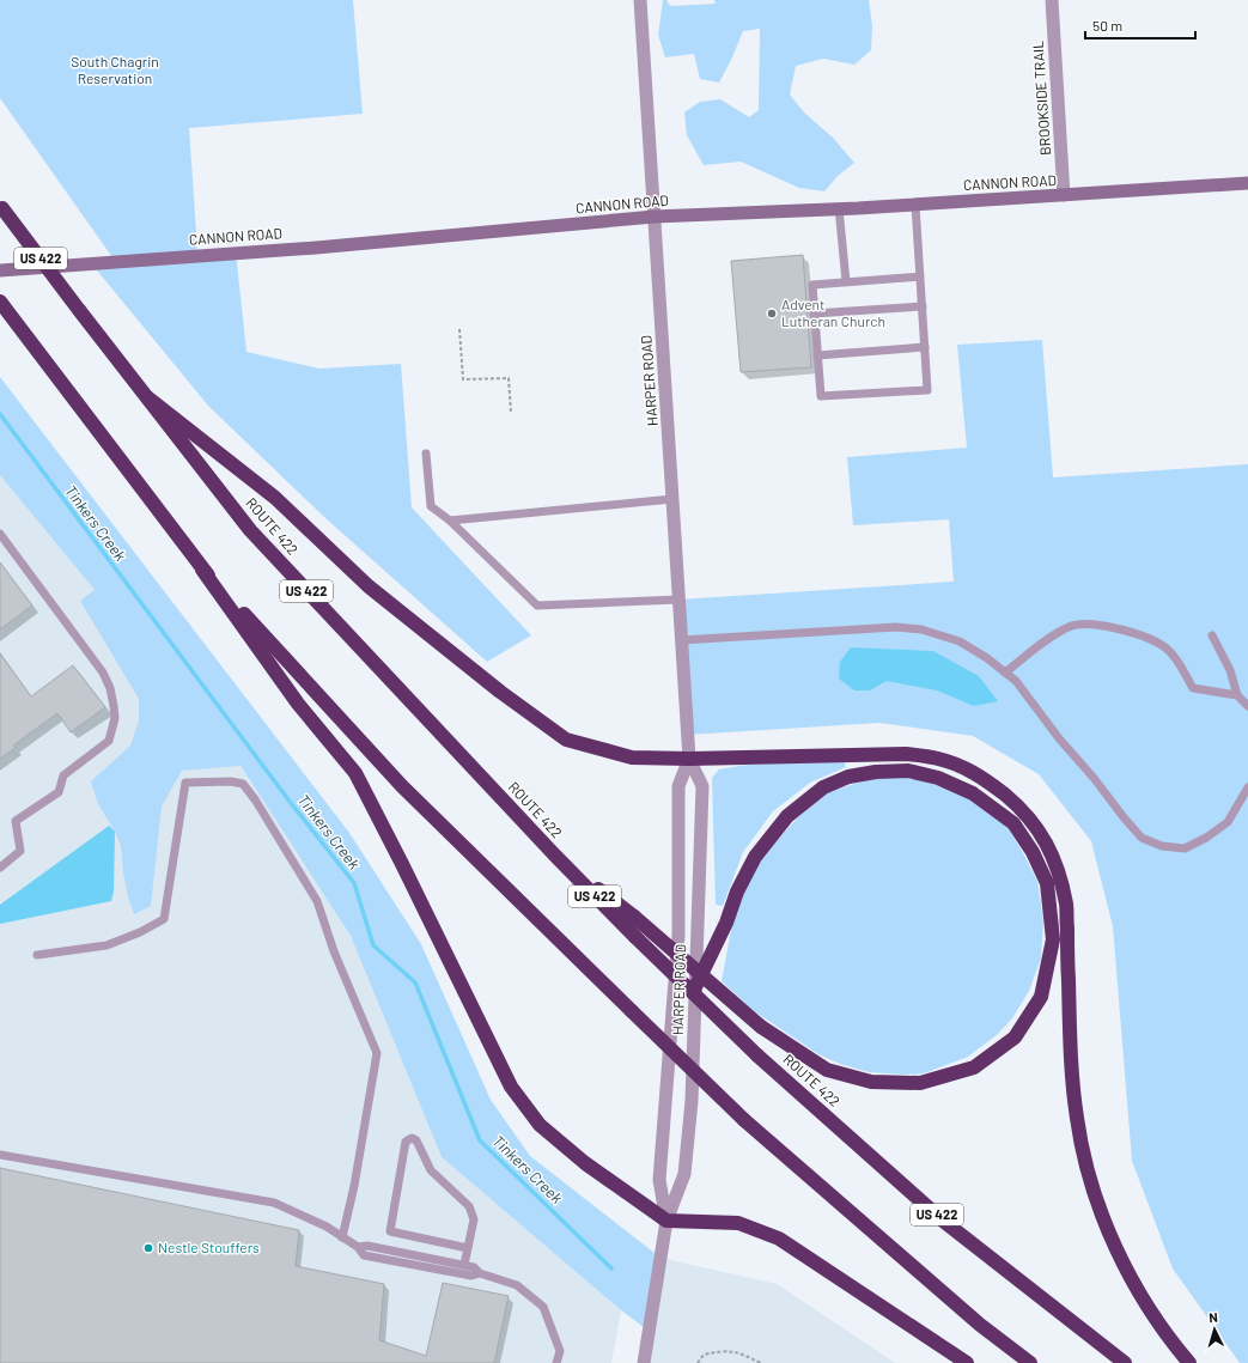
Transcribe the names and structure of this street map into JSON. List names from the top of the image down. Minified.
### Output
{"streets":{"highway":["US 422","ROUTE 422"],"main road":["CANNON ROAD"],"street":["BROOKSIDE TRAIL","HARPER ROAD"]},"crossings":[["BROOKSIDE TRAIL","CANNON ROAD"],["CANNON ROAD","HARPER ROAD"]],"water":["Tinkers Creek"],"parks":["South Chagrin Reservation"],"places":["Advent Lutheran Church","Nestle Stouffers"],"scale_bar":"50 m","north":"top"}
